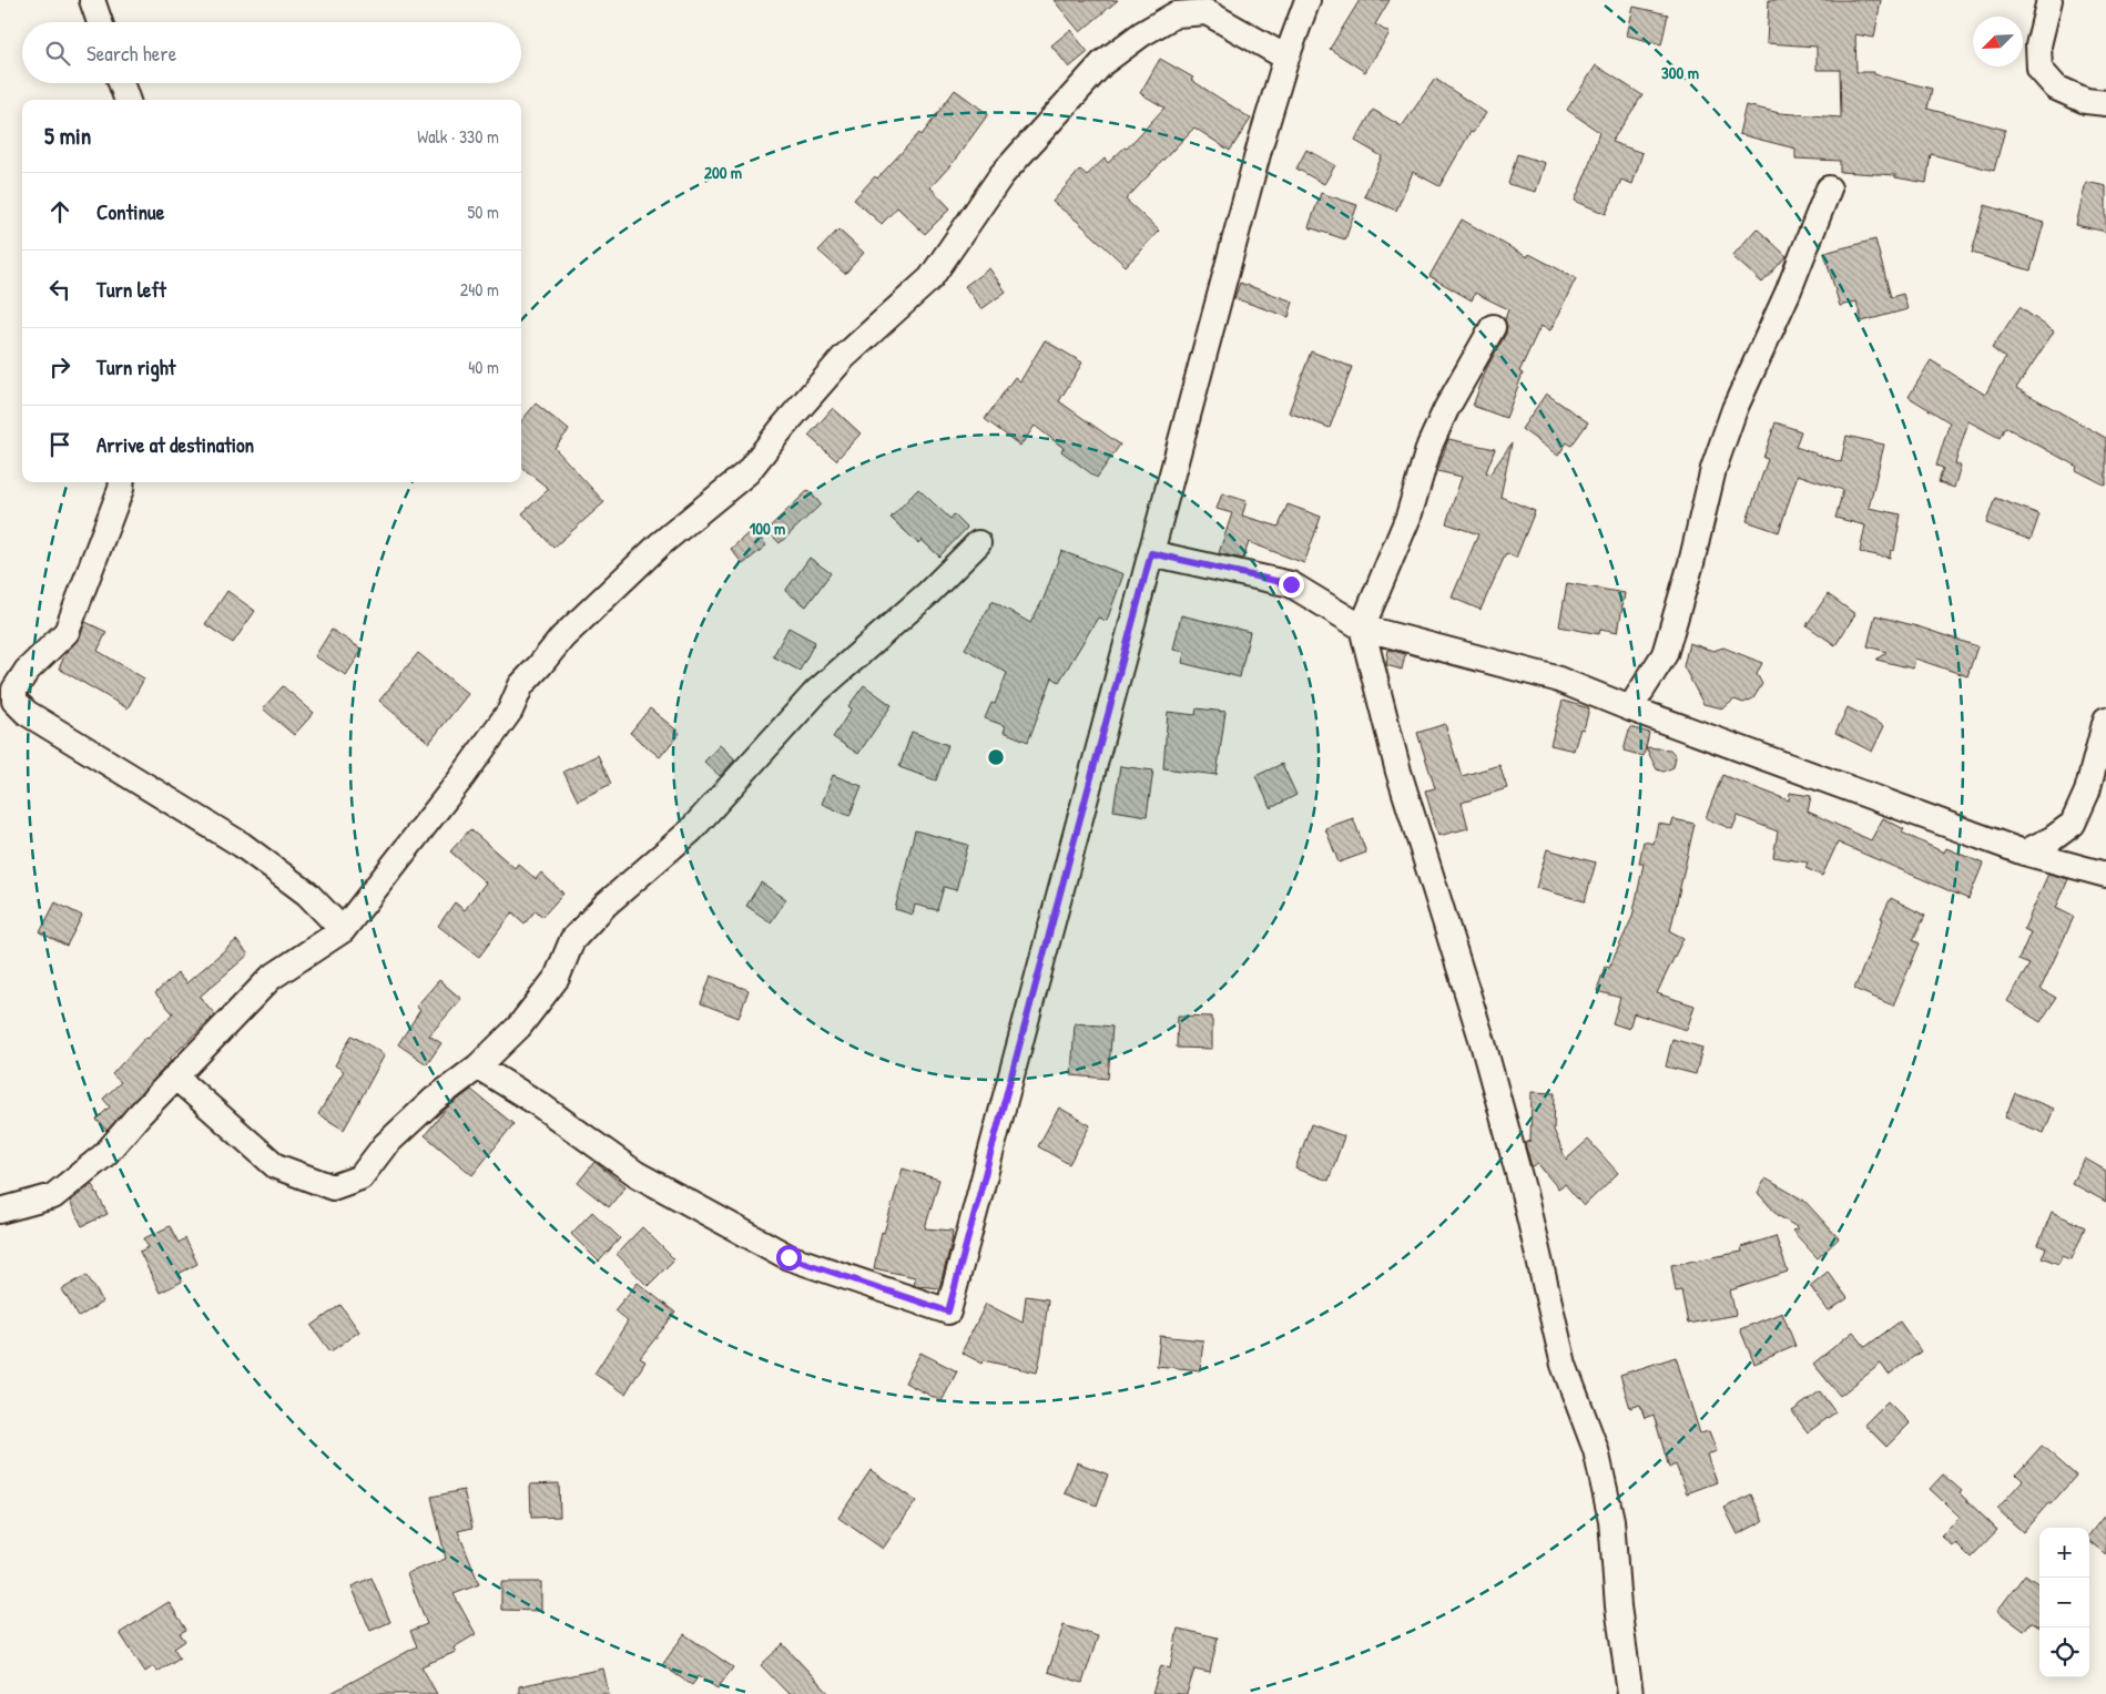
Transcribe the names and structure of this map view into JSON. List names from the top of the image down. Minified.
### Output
{"north":"bottom left","page":{"search":"Search here","heading":["5 min","Walk · 330 m"],"list":[["Continue","50 m"],["Turn left","240 m"],["Turn right","40 m"],"Arrive at destination"],"map_buttons":["+","−"]},"rings":["300 m","200 m","100 m"]}
